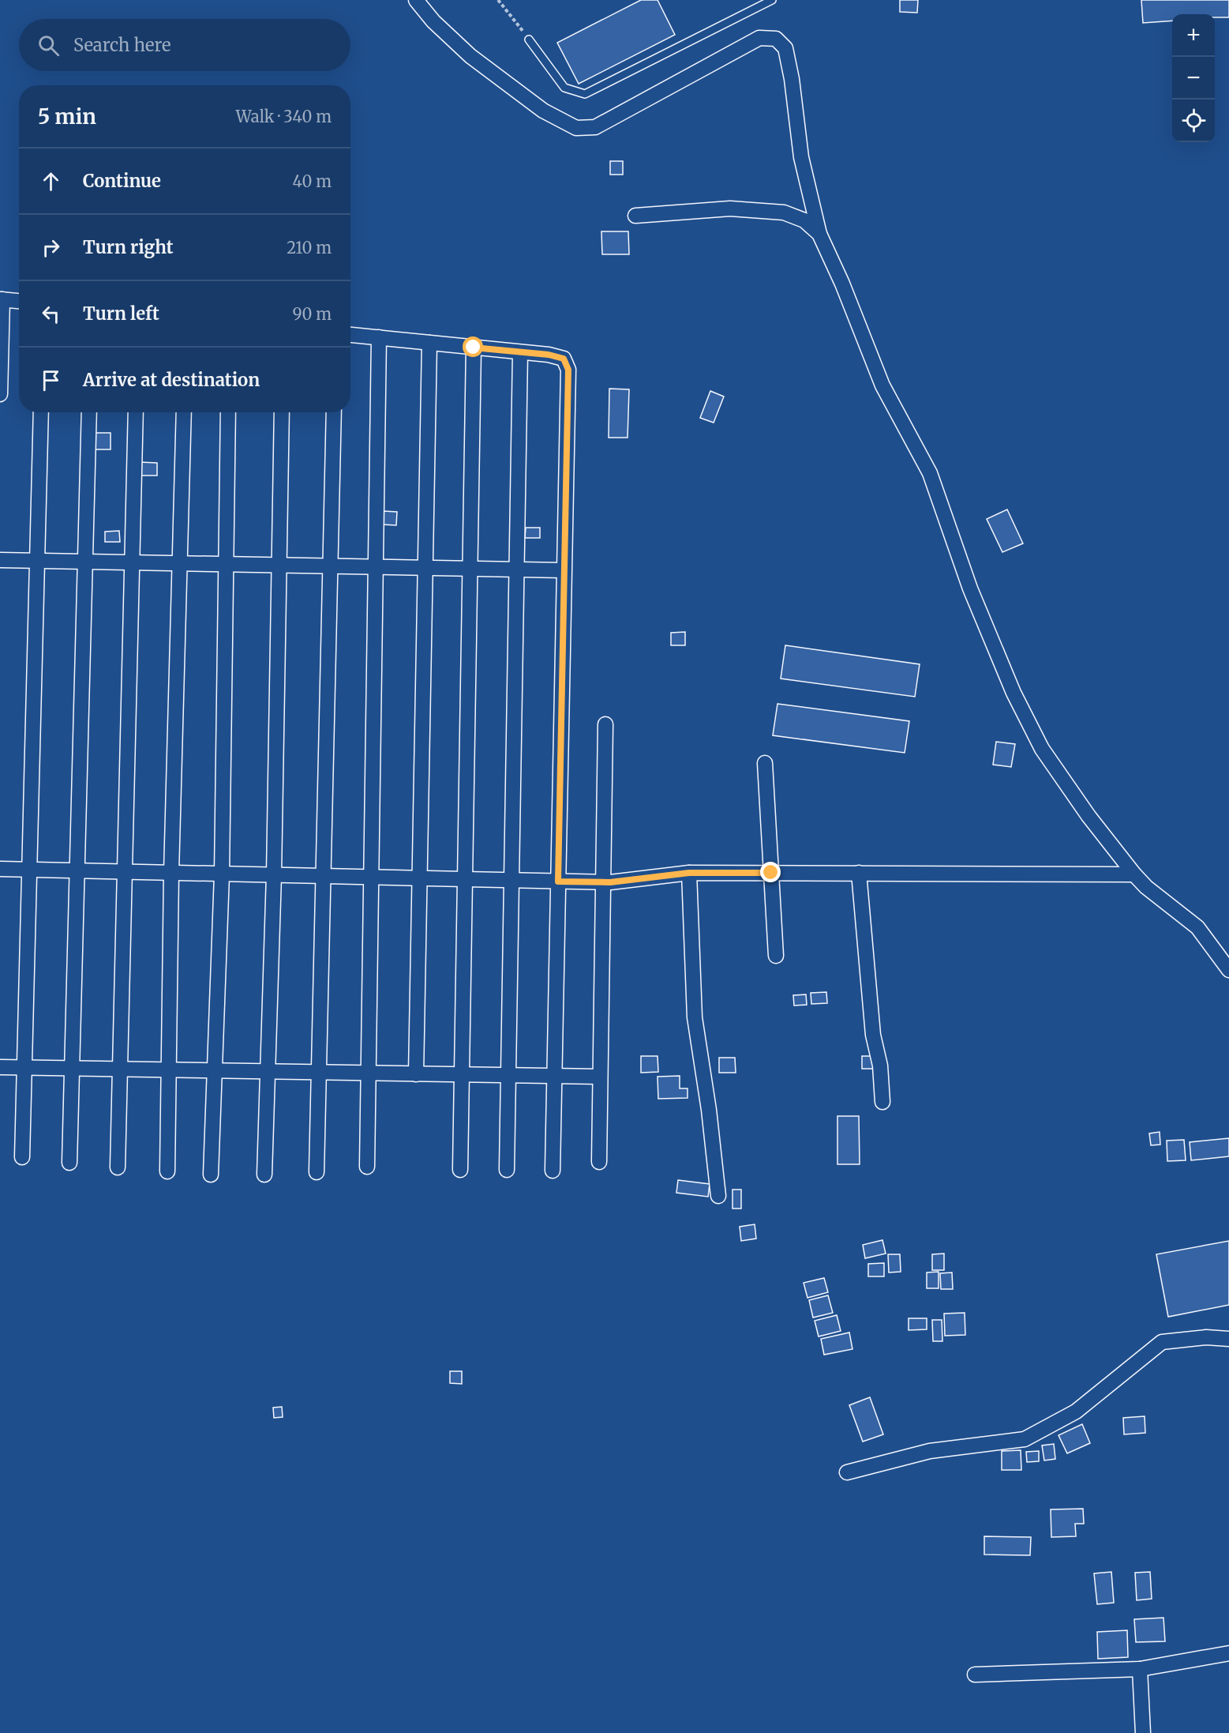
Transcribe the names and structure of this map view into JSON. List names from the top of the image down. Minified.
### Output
{"page":{"map_buttons":["+","−"],"search":"Search here","heading":["5 min","Walk · 340 m"],"list":[["Continue","40 m"],["Turn right","210 m"],["Turn left","90 m"],"Arrive at destination"]}}
